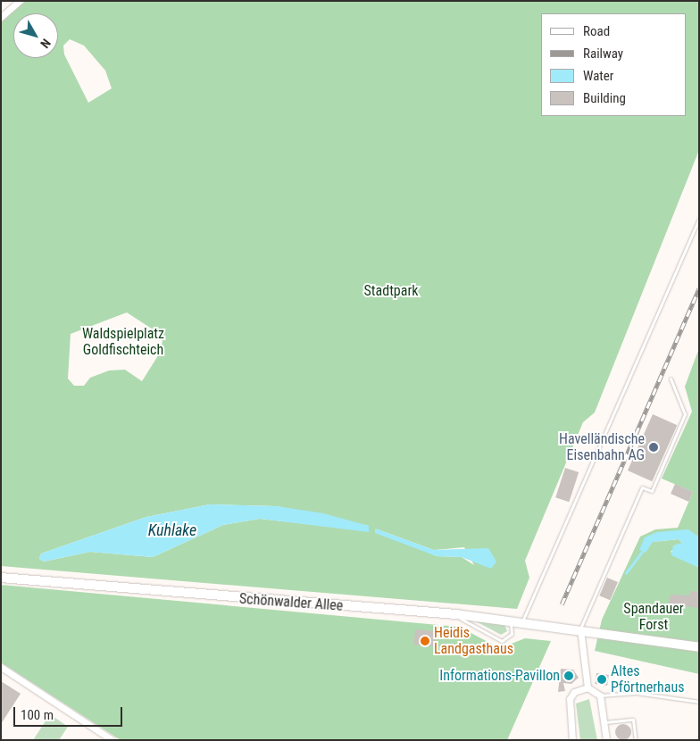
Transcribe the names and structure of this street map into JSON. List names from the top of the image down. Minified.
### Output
{"streets":{"main road":["Schönwalder Allee"]},"water":["Kuhlake"],"parks":["Stadtpark","Waldspielplatz Goldfischteich","Spandauer Forst"],"places":["Havelländische Eisenbahn AG","Heidis Landgasthaus","Informations-Pavillon","Altes Pförtnerhaus"],"legend":["Road","Railway","Water","Building"],"scale_bar":"100 m","north":"bottom right"}
